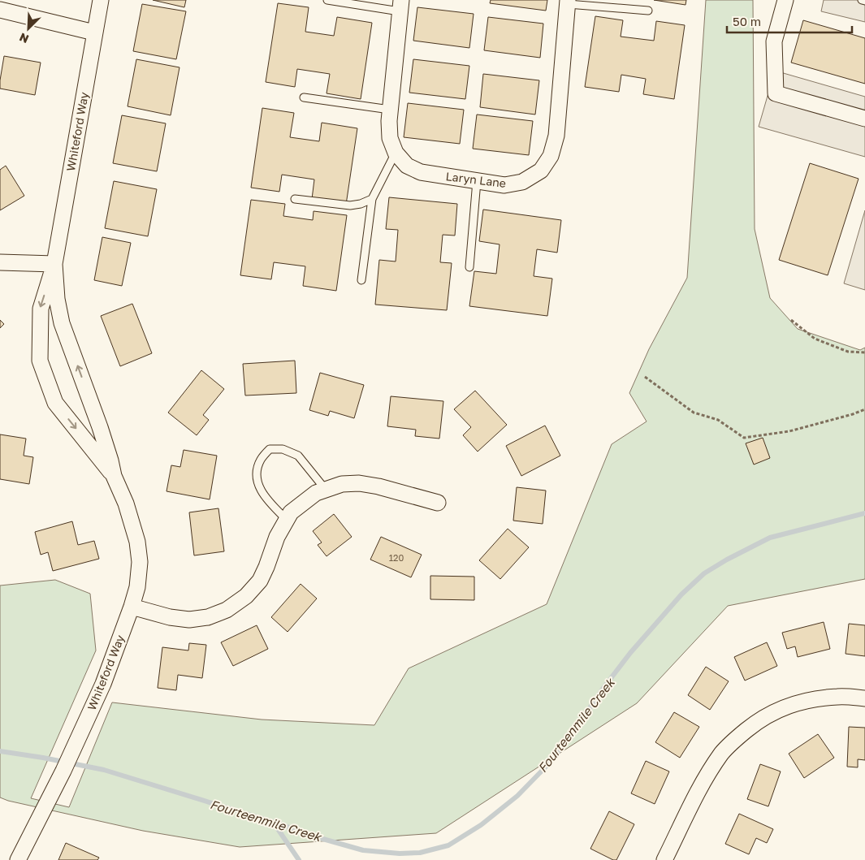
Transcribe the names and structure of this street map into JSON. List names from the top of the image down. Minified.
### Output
{"streets":{"street":["Whiteford Way","Laryn Lane"]},"water":["Fourteenmile Creek"],"house_numbers":["120"],"scale_bar":"50 m","north":"bottom left"}
